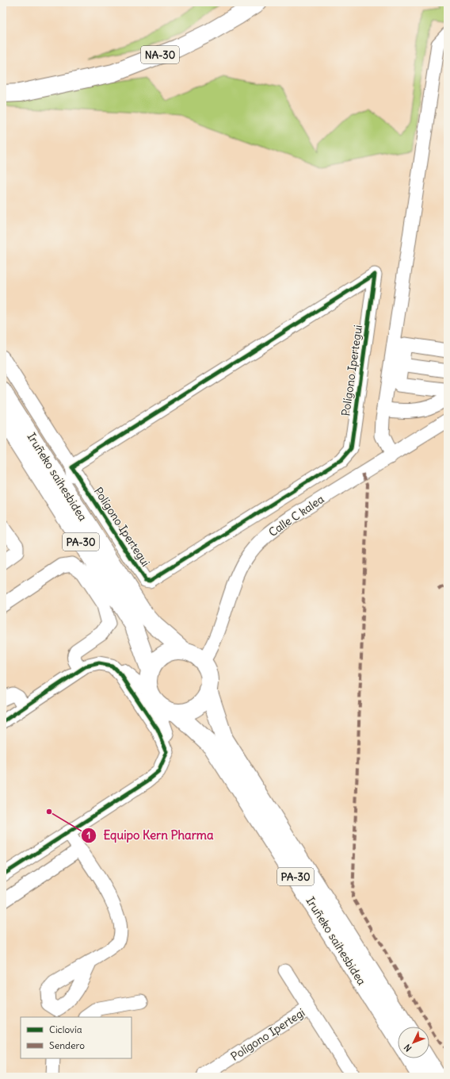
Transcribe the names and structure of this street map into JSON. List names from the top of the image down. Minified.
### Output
{"streets":{"highway":["NA-30","Iruñeko saihesbidea","PA-30"],"street":["Polígono Ipertegui","Calle C kalea","Polígono Ipertegi"]},"crossings":[["Polígono Ipertegui","Iruñeko saihesbidea"],["Iruñeko saihesbidea","Calle C kalea"],["Iruñeko saihesbidea","PA-30"],["Calle C kalea","PA-30"]],"places":["Equipo Kern Pharma"],"legend":["Ciclovía","Sendero"],"north":"bottom left"}
